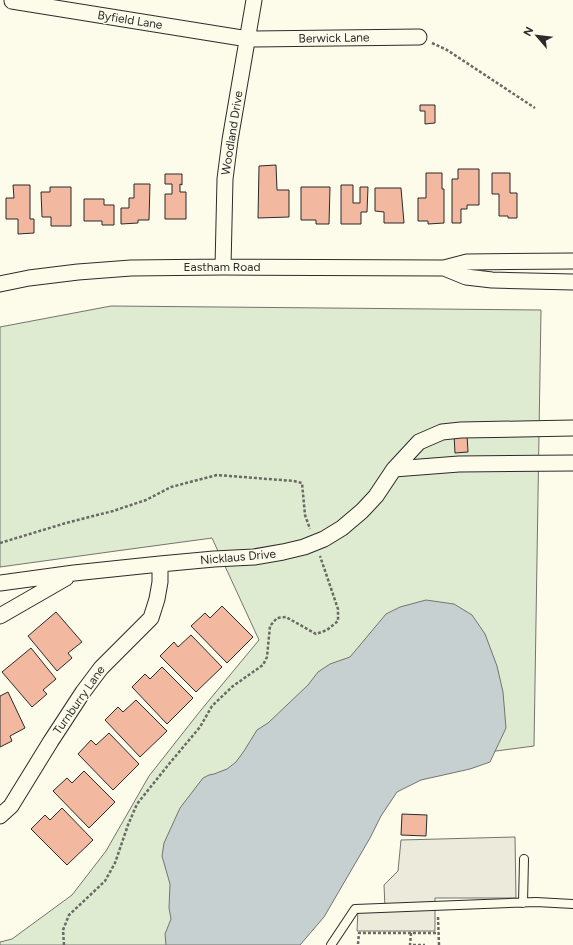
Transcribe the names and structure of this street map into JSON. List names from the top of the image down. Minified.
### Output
{"streets":{"street":["Byfield Lane","Berwick Lane","Woodland Drive","Eastham Road","Nicklaus Drive","Turnburry Lane"]},"crossings":[["Byfield Lane","Berwick Lane"],["Byfield Lane","Woodland Drive"],["Berwick Lane","Woodland Drive"],["Woodland Drive","Eastham Road"],["Nicklaus Drive","Turnburry Lane"]],"north":"top left"}
